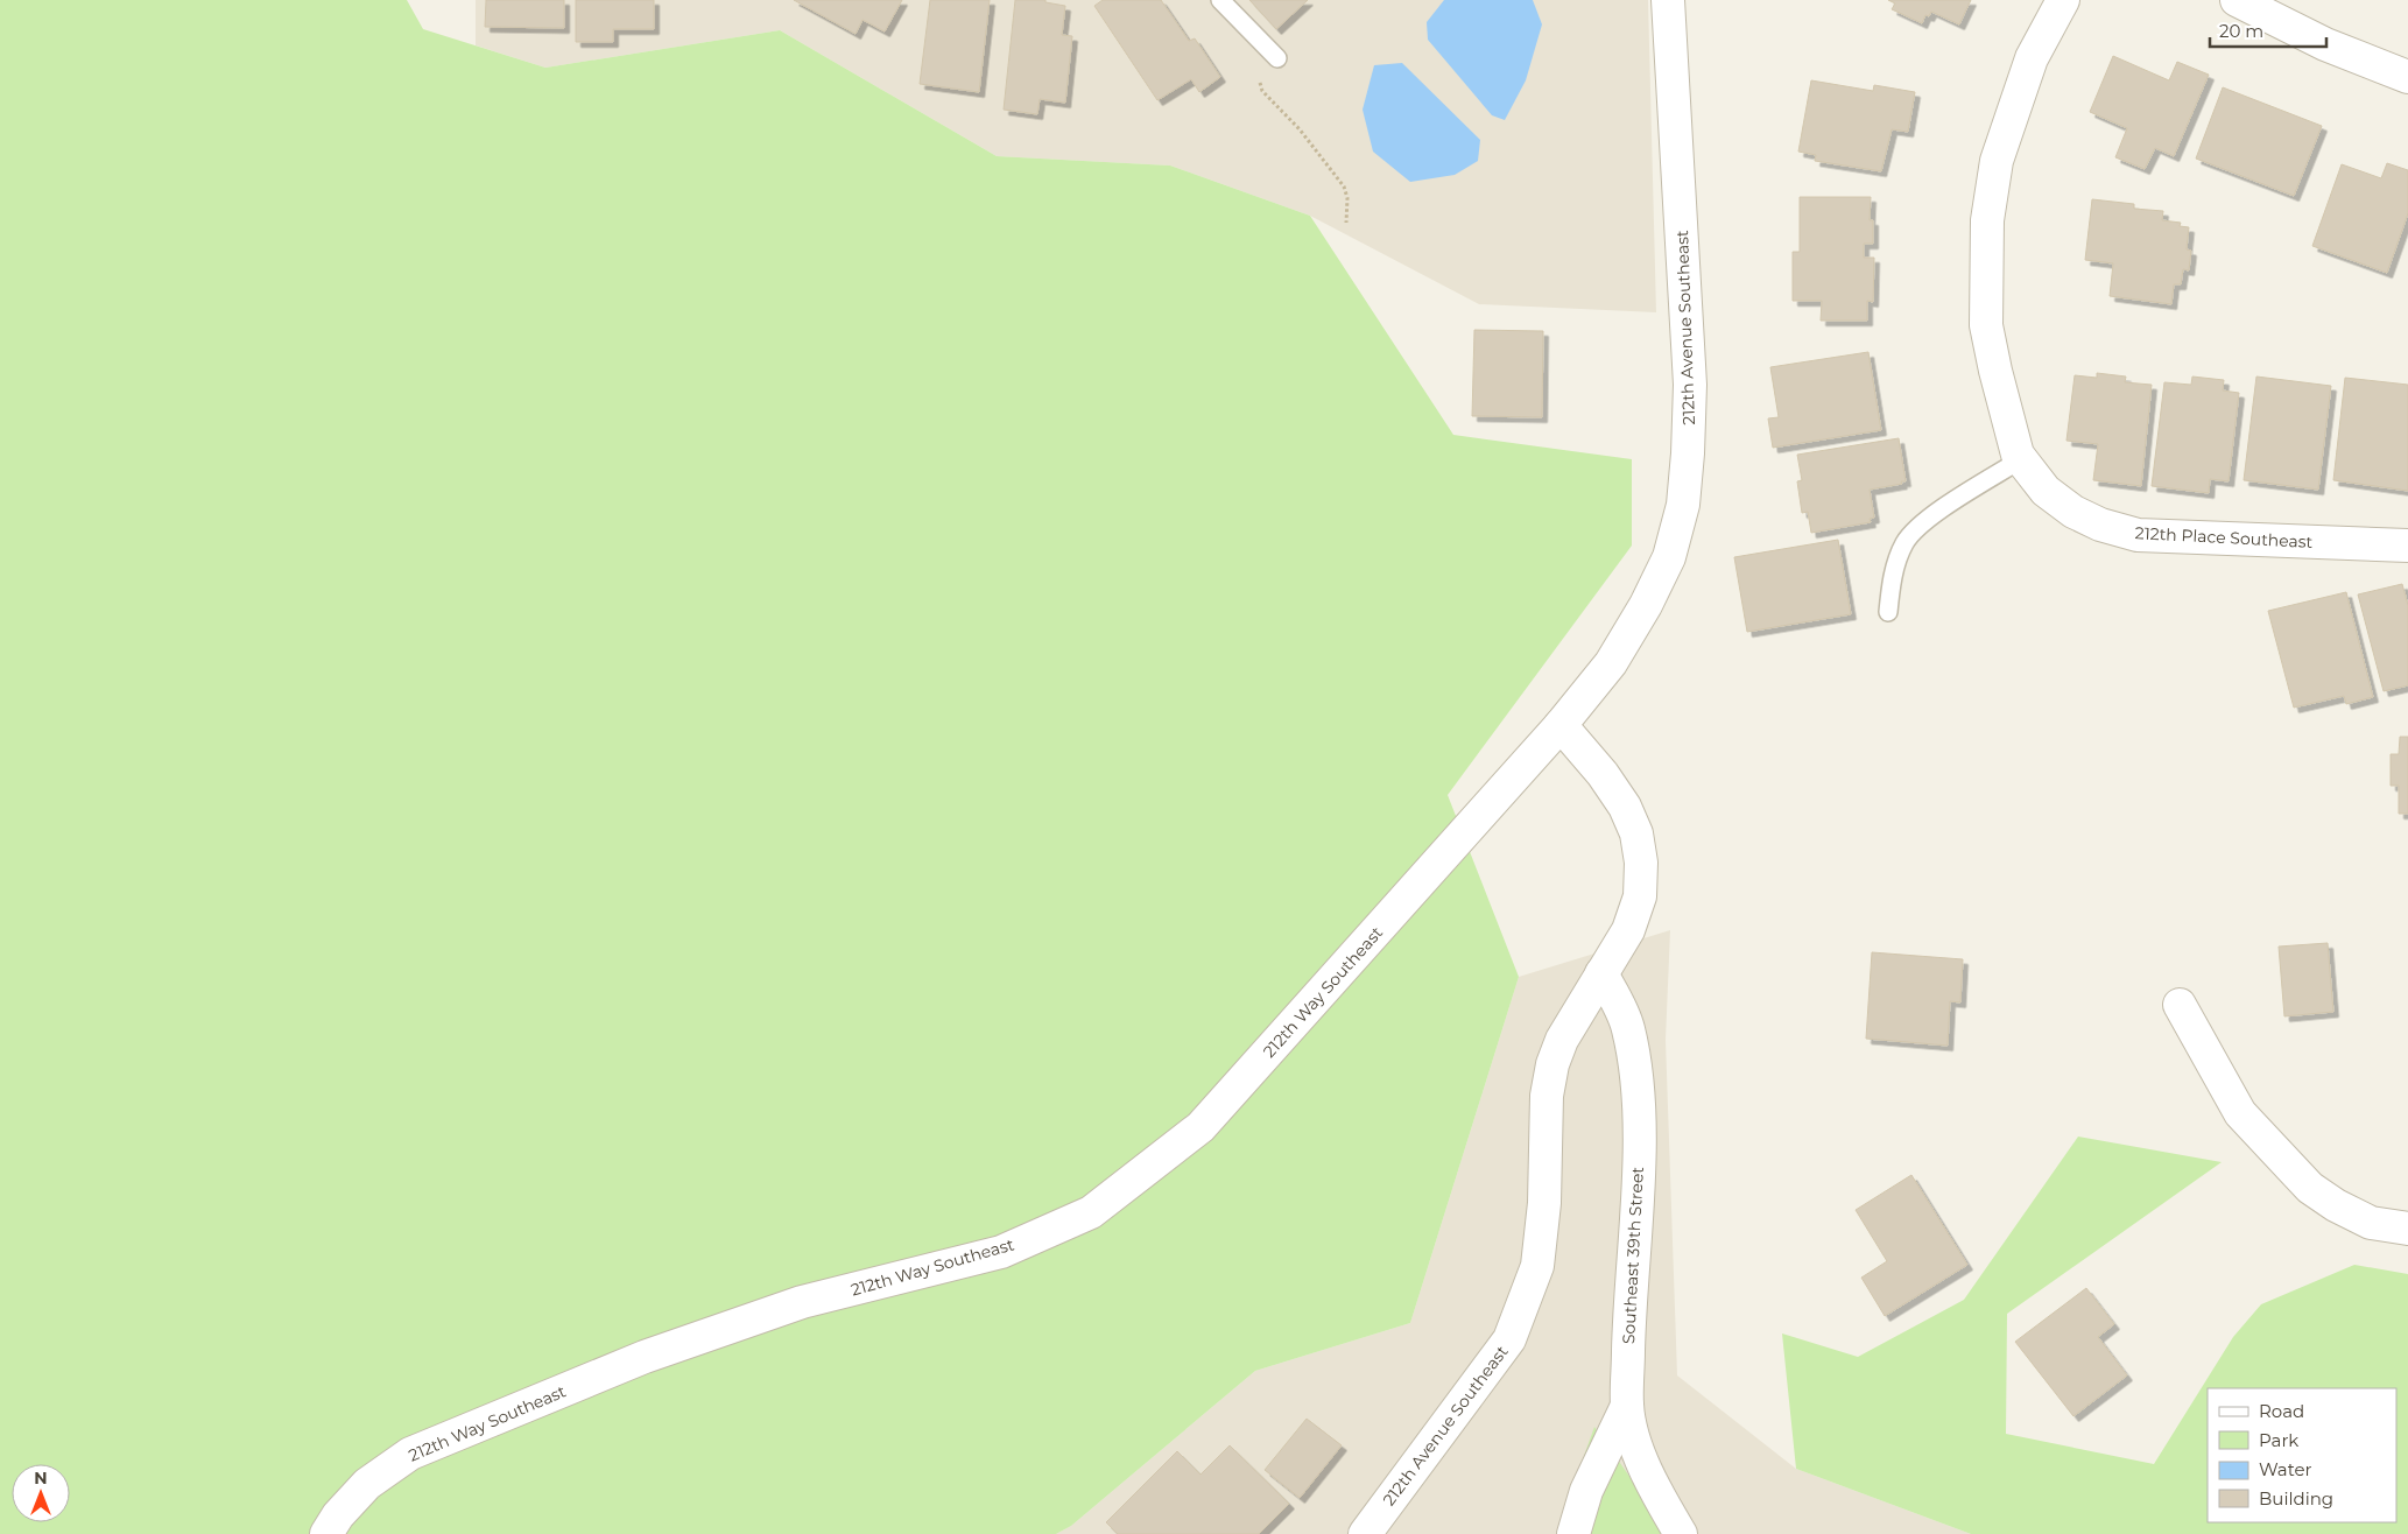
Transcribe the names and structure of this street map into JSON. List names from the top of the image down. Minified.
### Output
{"streets":{"street":["212th Avenue Southeast","212th Place Southeast","212th Way Southeast","Southeast 39th Street"]},"crossings":[["212th Avenue Southeast","212th Way Southeast"],["212th Avenue Southeast","Southeast 39th Street"]],"legend":["Road","Park","Water","Building"],"scale_bar":"20 m","north":"top"}
